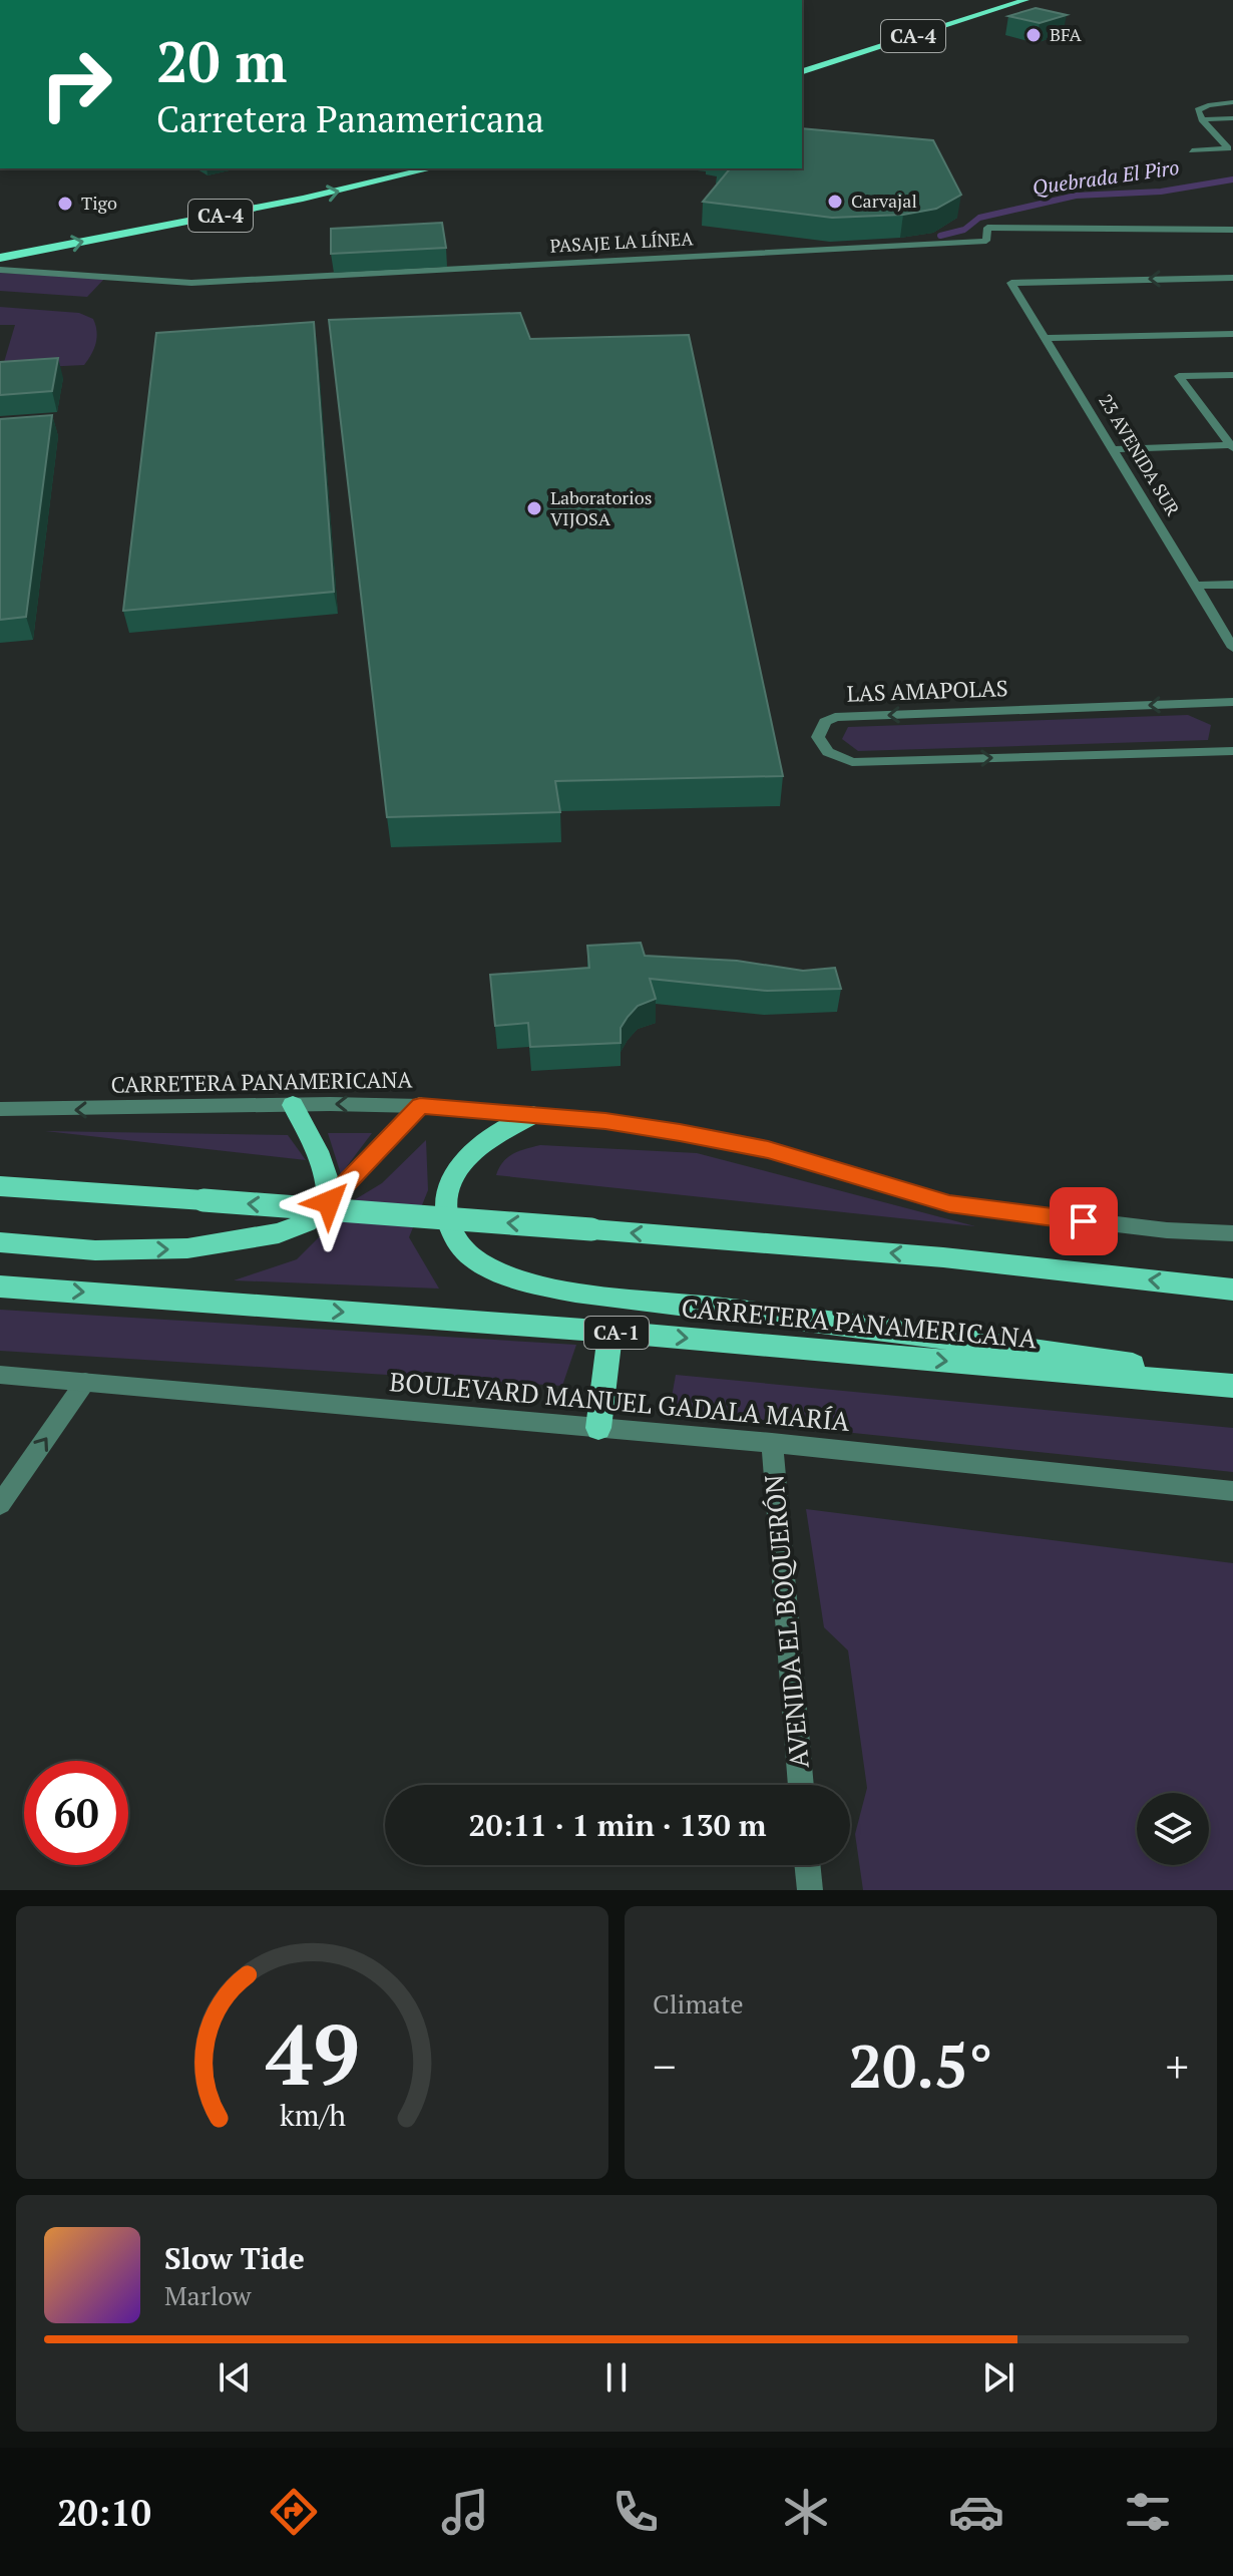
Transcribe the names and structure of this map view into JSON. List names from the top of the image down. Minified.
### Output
{"streets":{"highway":["CA-4"],"main road":["CARRETERA PANAMERICANA","CA-1"],"street":["PASAJE LA LÍNEA","23 AVENIDA SUR","LAS AMAPOLAS","BOULEVARD MANUEL GADALA MARÍA","AVENIDA EL BOQUERÓN"]},"crossings":[["BOULEVARD MANUEL GADALA MARÍA","AVENIDA EL BOQUERÓN"]],"water":["Quebrada El Piro"],"places":["BFA","Carvajal","Tigo","Laboratorios VIJOSA"],"page":{"turn":["20 m","Carretera Panamericana"],"limit":"60","trip":"20:11 · 1 min · 130 m","tile":"Climate","heat":["−","20.5°","+"],"song":["Slow Tide","Marlow"],"tabs":"20:10","gauge":["49","km/h"]}}
